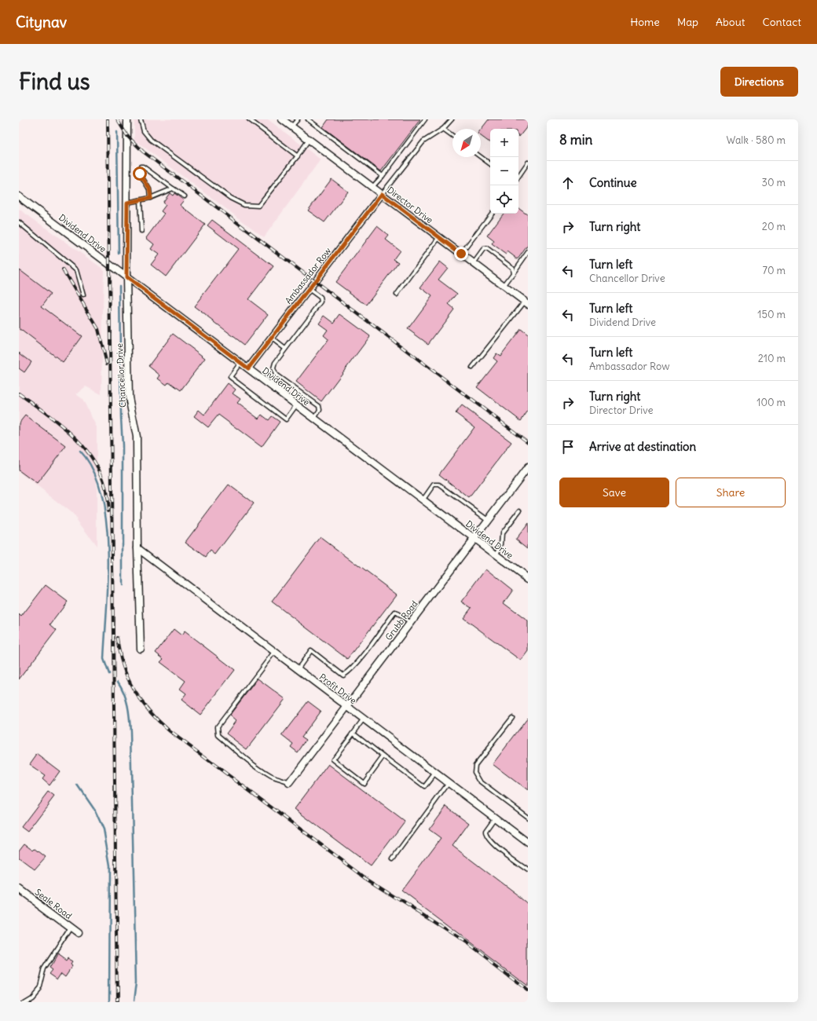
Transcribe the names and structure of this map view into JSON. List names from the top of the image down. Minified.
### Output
{"streets":{"street":["Director Drive","Dividend Drive","Ambassador Row","Chancellor Drive","Grubb Road","Profit Drive","Seale Road"]},"crossings":[["Director Drive","Ambassador Row"],["Dividend Drive","Ambassador Row"],["Dividend Drive","Chancellor Drive"],["Dividend Drive","Grubb Road"],["Chancellor Drive","Profit Drive"],["Grubb Road","Profit Drive"]],"north":"bottom left","page":{"header":"Citynav","nav":["Home","Map","About","Contact"],"buttons":["Directions",["Save","Share"]],"title":"Find us","heading":["8 min","Walk · 580 m"],"map_buttons":["+","−"],"list":[["Continue","30 m"],["Turn right","20 m"],["Turn left","Chancellor Drive","70 m"],["Turn left","Dividend Drive","150 m"],["Turn left","Ambassador Row","210 m"],["Turn right","Director Drive","100 m"],"Arrive at destination"]}}
